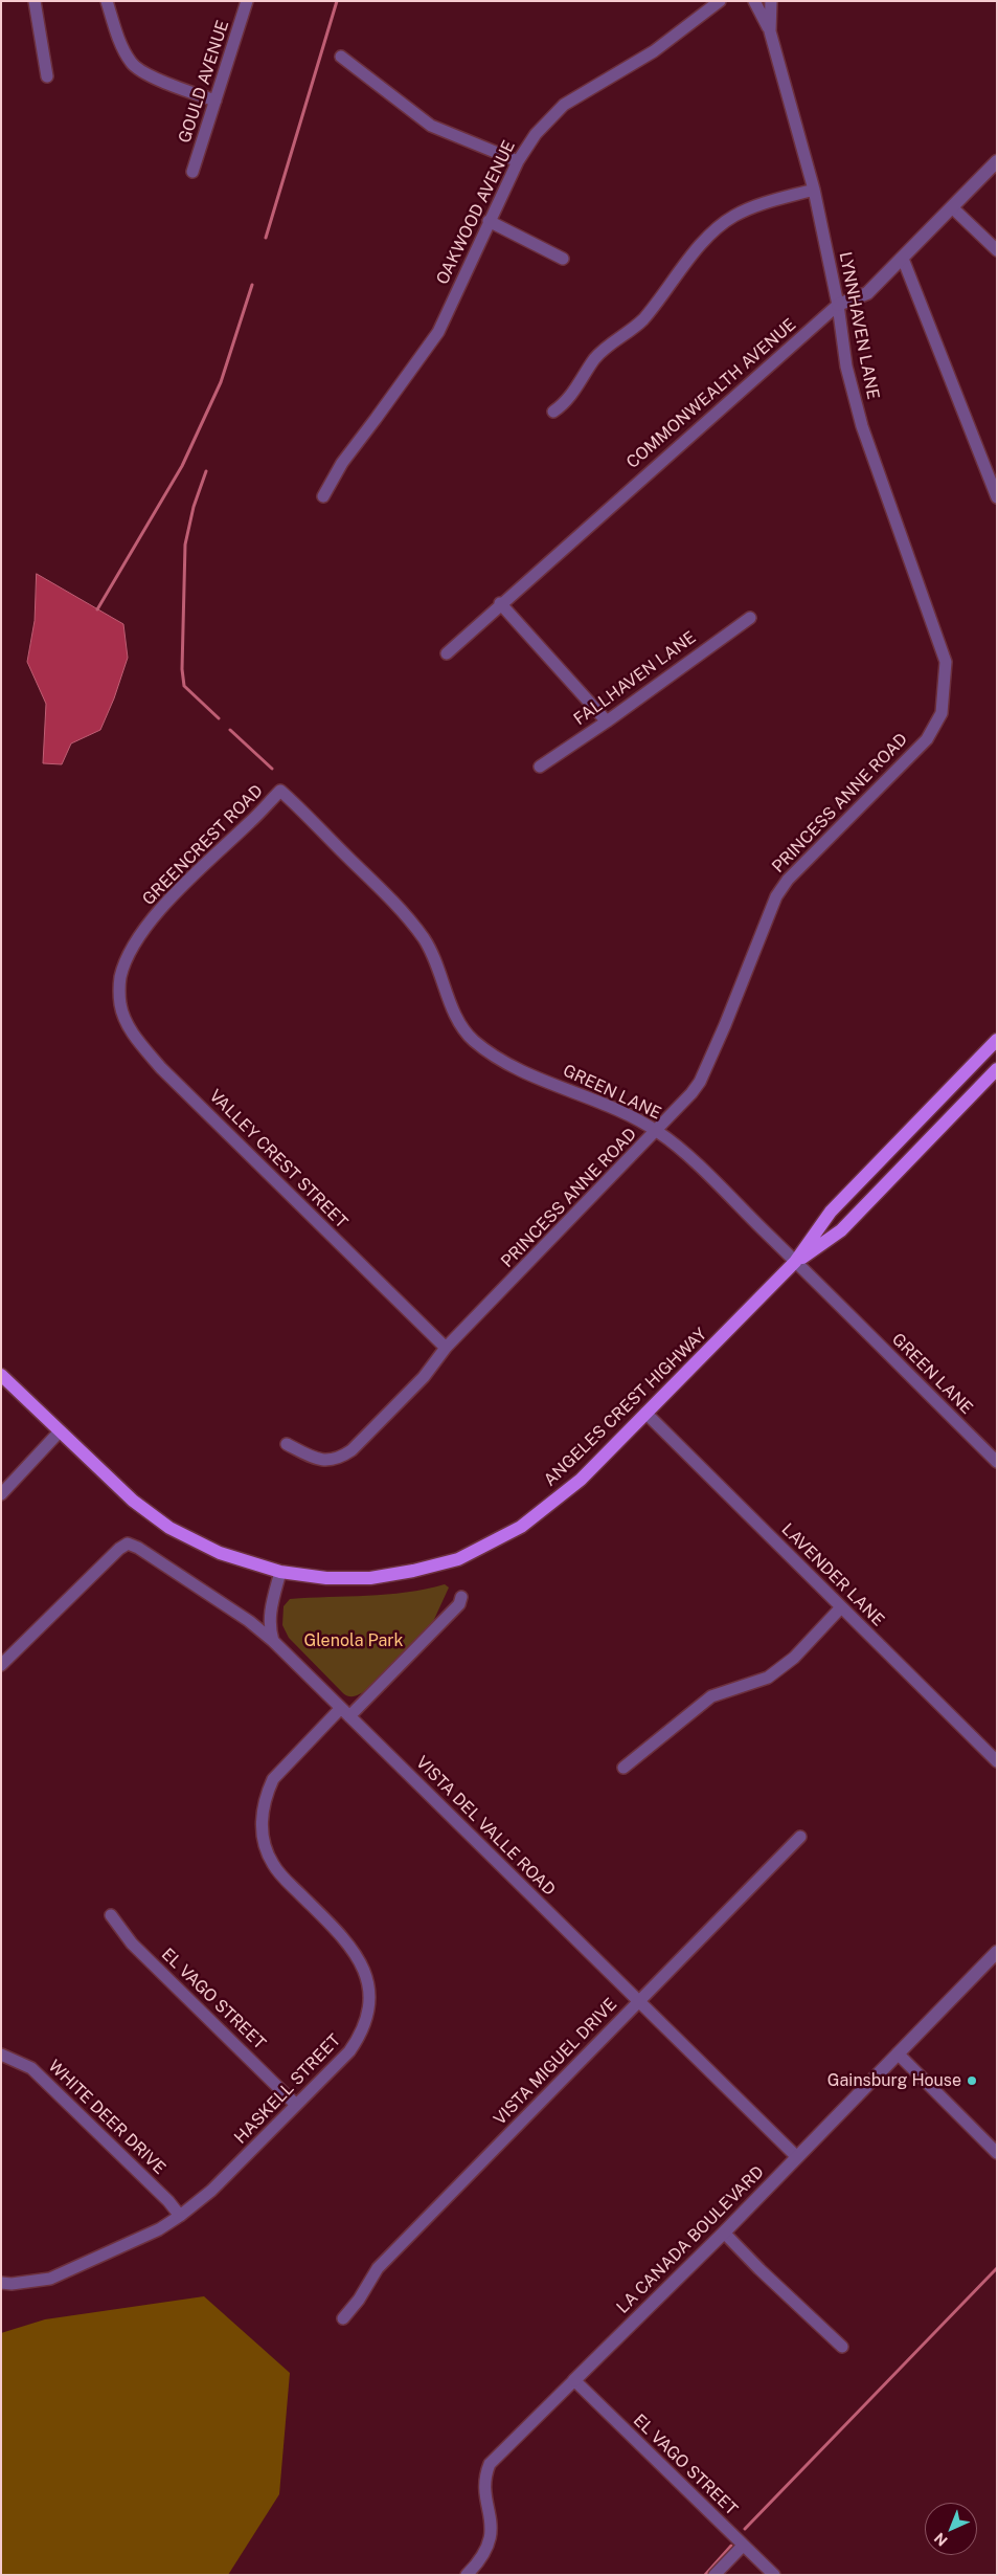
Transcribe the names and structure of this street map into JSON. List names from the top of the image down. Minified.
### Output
{"streets":{"main road":["ANGELES CREST HIGHWAY"],"street":["GOULD AVENUE","OAKWOOD AVENUE","LYNNHAVEN LANE","COMMONWEALTH AVENUE","FALLHAVEN LANE","PRINCESS ANNE ROAD","GREENCREST ROAD","GREEN LANE","VALLEY CREST STREET","LAVENDER LANE","VISTA DEL VALLE ROAD","EL VAGO STREET","VISTA MIGUEL DRIVE","HASKELL STREET","WHITE DEER DRIVE","LA CANADA BOULEVARD"]},"crossings":[["LYNNHAVEN LANE","COMMONWEALTH AVENUE"],["LYNNHAVEN LANE","PRINCESS ANNE ROAD"],["PRINCESS ANNE ROAD","GREEN LANE"],["PRINCESS ANNE ROAD","VALLEY CREST STREET"],["GREENCREST ROAD","GREEN LANE"],["GREENCREST ROAD","VALLEY CREST STREET"],["GREEN LANE","ANGELES CREST HIGHWAY"],["ANGELES CREST HIGHWAY","LAVENDER LANE"],["VISTA DEL VALLE ROAD","VISTA MIGUEL DRIVE"],["VISTA DEL VALLE ROAD","HASKELL STREET"],["VISTA DEL VALLE ROAD","LA CANADA BOULEVARD"],["EL VAGO STREET","HASKELL STREET"],["EL VAGO STREET","LA CANADA BOULEVARD"],["HASKELL STREET","WHITE DEER DRIVE"]],"parks":["Glenola Park"],"places":["Gainsburg House"],"north":"bottom left"}
